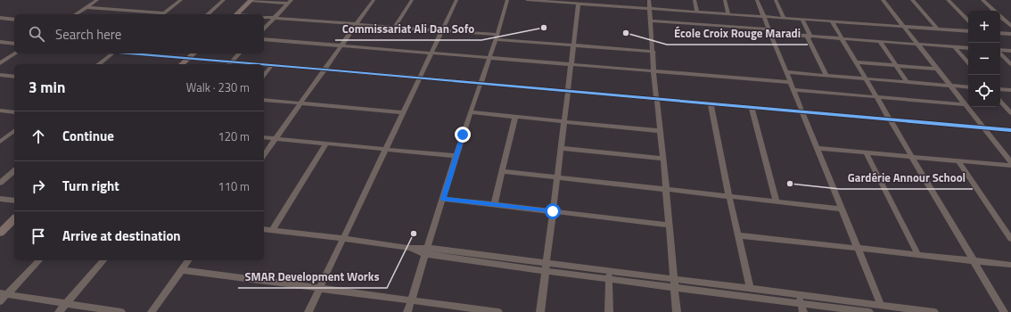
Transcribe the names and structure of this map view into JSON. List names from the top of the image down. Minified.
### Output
{"places":["Commissariat Ali Dan Sofo","École Croix Rouge Maradi","Gardérie Annour School","SMAR Development Works"],"page":{"map_buttons":["+","−"],"search":"Search here","heading":["3 min","Walk · 230 m"],"list":[["Continue","120 m"],["Turn right","110 m"],"Arrive at destination"]}}
